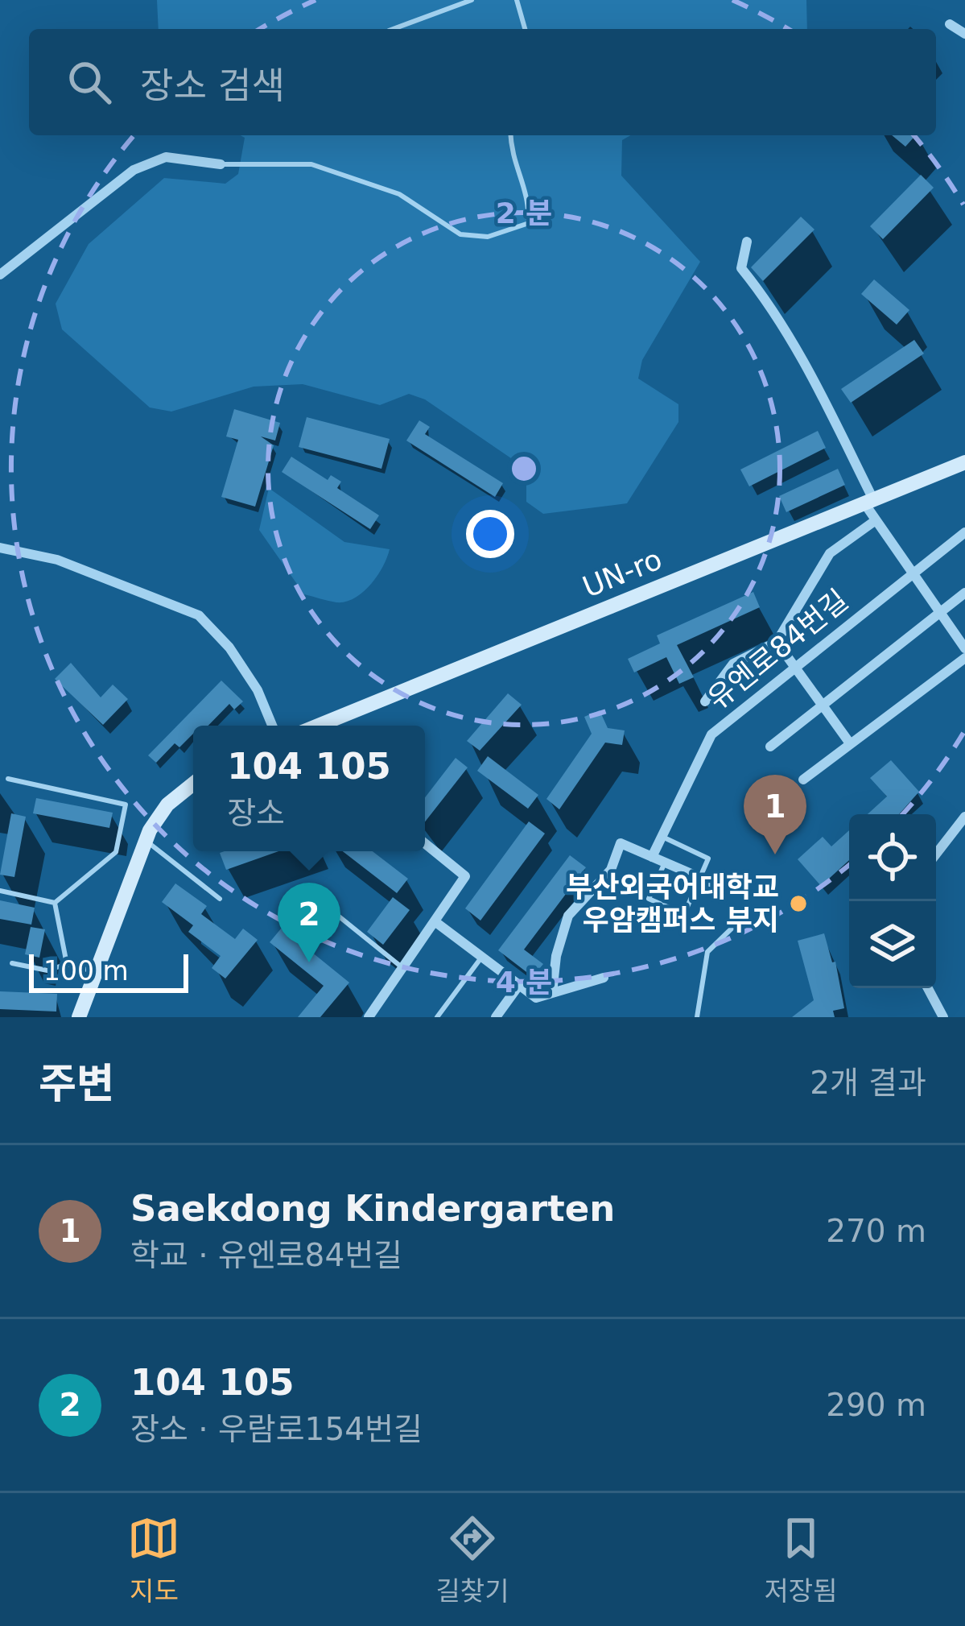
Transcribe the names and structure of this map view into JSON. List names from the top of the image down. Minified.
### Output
{"streets":{"main road":["UN-ro"],"street":["유엔로84번길"]},"places":["부산외국어대학교 우암캠퍼스 부지"],"scale_bar":"100 m","page":{"search":"장소 검색","popup":["104 105","장소"],"pins":["1","2"],"scale":"100 m","heading":["주변","2개 결과"],"list":[{"mark":"1","name":"Saekdong Kindergarten","note":"학교 · 유엔로84번길","value":"270 m"},{"mark":"2","name":"104 105","note":"장소 · 우람로154번길","value":"290 m"}],"nav":["지도","길찾기","저장됨"]},"rings":["2 분","4 분"]}
